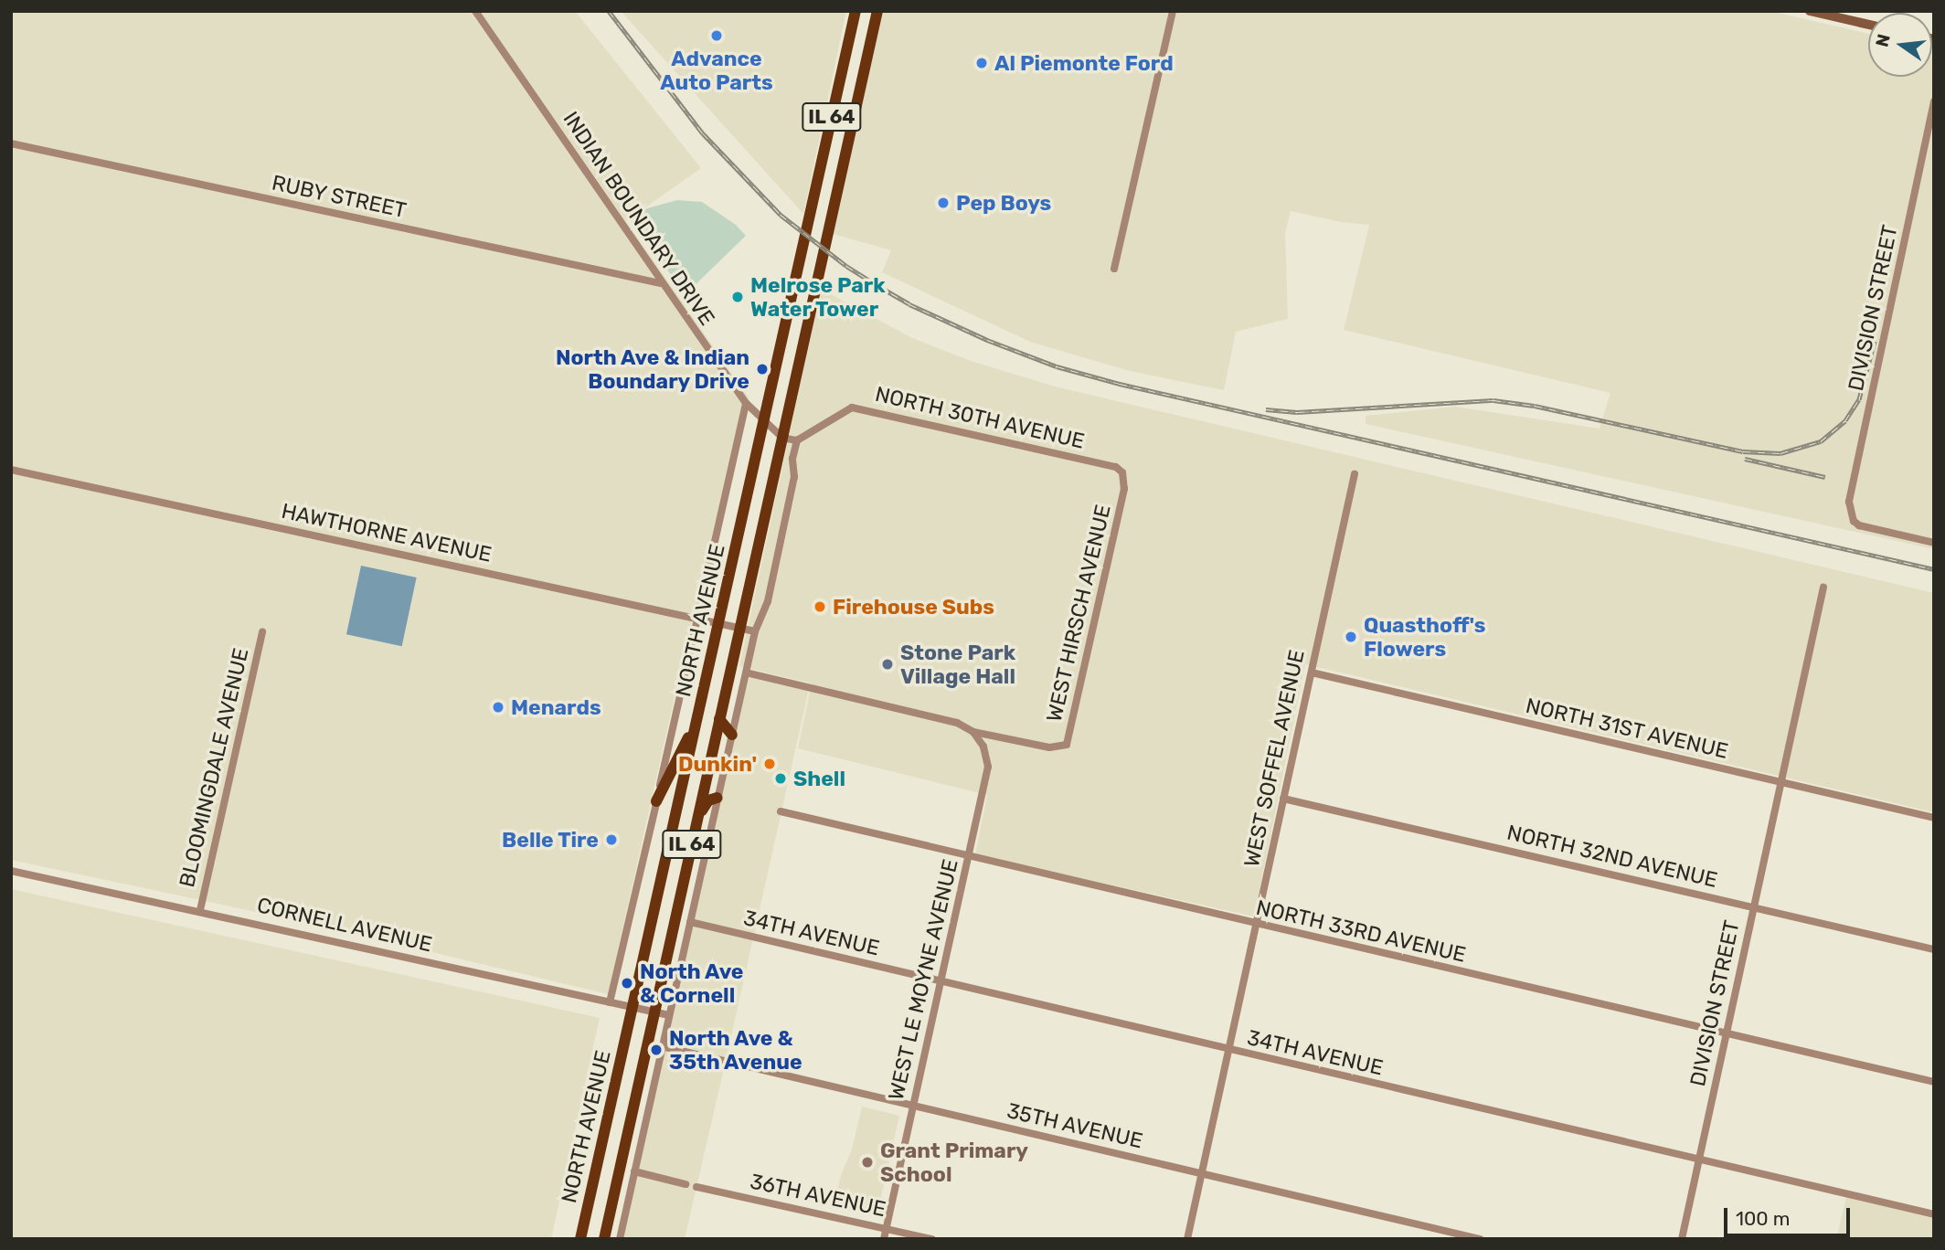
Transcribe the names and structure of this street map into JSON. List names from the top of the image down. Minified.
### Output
{"streets":{"main road":["IL 64","NORTH AVENUE"],"street":["RUBY STREET","INDIAN BOUNDARY DRIVE","DIVISION STREET","NORTH 30TH AVENUE","HAWTHORNE AVENUE","WEST HIRSCH AVENUE","NORTH 31ST AVENUE","WEST SOFFEL AVENUE","BLOOMINGDALE AVENUE","NORTH 32ND AVENUE","CORNELL AVENUE","NORTH 33RD AVENUE","34TH AVENUE","WEST LE MOYNE AVENUE","35TH AVENUE","36TH AVENUE"]},"crossings":[["RUBY STREET","INDIAN BOUNDARY DRIVE"],["INDIAN BOUNDARY DRIVE","NORTH AVENUE"],["DIVISION STREET","NORTH 31ST AVENUE"],["DIVISION STREET","NORTH 32ND AVENUE"],["DIVISION STREET","NORTH 33RD AVENUE"],["DIVISION STREET","34TH AVENUE"],["NORTH 30TH AVENUE","WEST HIRSCH AVENUE"],["HAWTHORNE AVENUE","NORTH AVENUE"],["WEST HIRSCH AVENUE","WEST LE MOYNE AVENUE"],["NORTH AVENUE","CORNELL AVENUE"],["NORTH 31ST AVENUE","WEST SOFFEL AVENUE"],["WEST SOFFEL AVENUE","NORTH 32ND AVENUE"],["WEST SOFFEL AVENUE","NORTH 33RD AVENUE"],["WEST SOFFEL AVENUE","34TH AVENUE"],["WEST SOFFEL AVENUE","35TH AVENUE"],["BLOOMINGDALE AVENUE","CORNELL AVENUE"],["NORTH 33RD AVENUE","WEST LE MOYNE AVENUE"],["34TH AVENUE","WEST LE MOYNE AVENUE"],["WEST LE MOYNE AVENUE","35TH AVENUE"],["WEST LE MOYNE AVENUE","36TH AVENUE"]],"places":["Advance Auto Parts","Al Piemonte Ford","Pep Boys","Melrose Park Water Tower","North Ave & Indian Boundary Drive","Firehouse Subs","Quasthoff's Flowers","Stone Park Village Hall","Menards","Dunkin'","Shell","Belle Tire","North Ave & Cornell","North Ave & 35th Avenue","Grant Primary School"],"scale_bar":"100 m","north":"left"}
